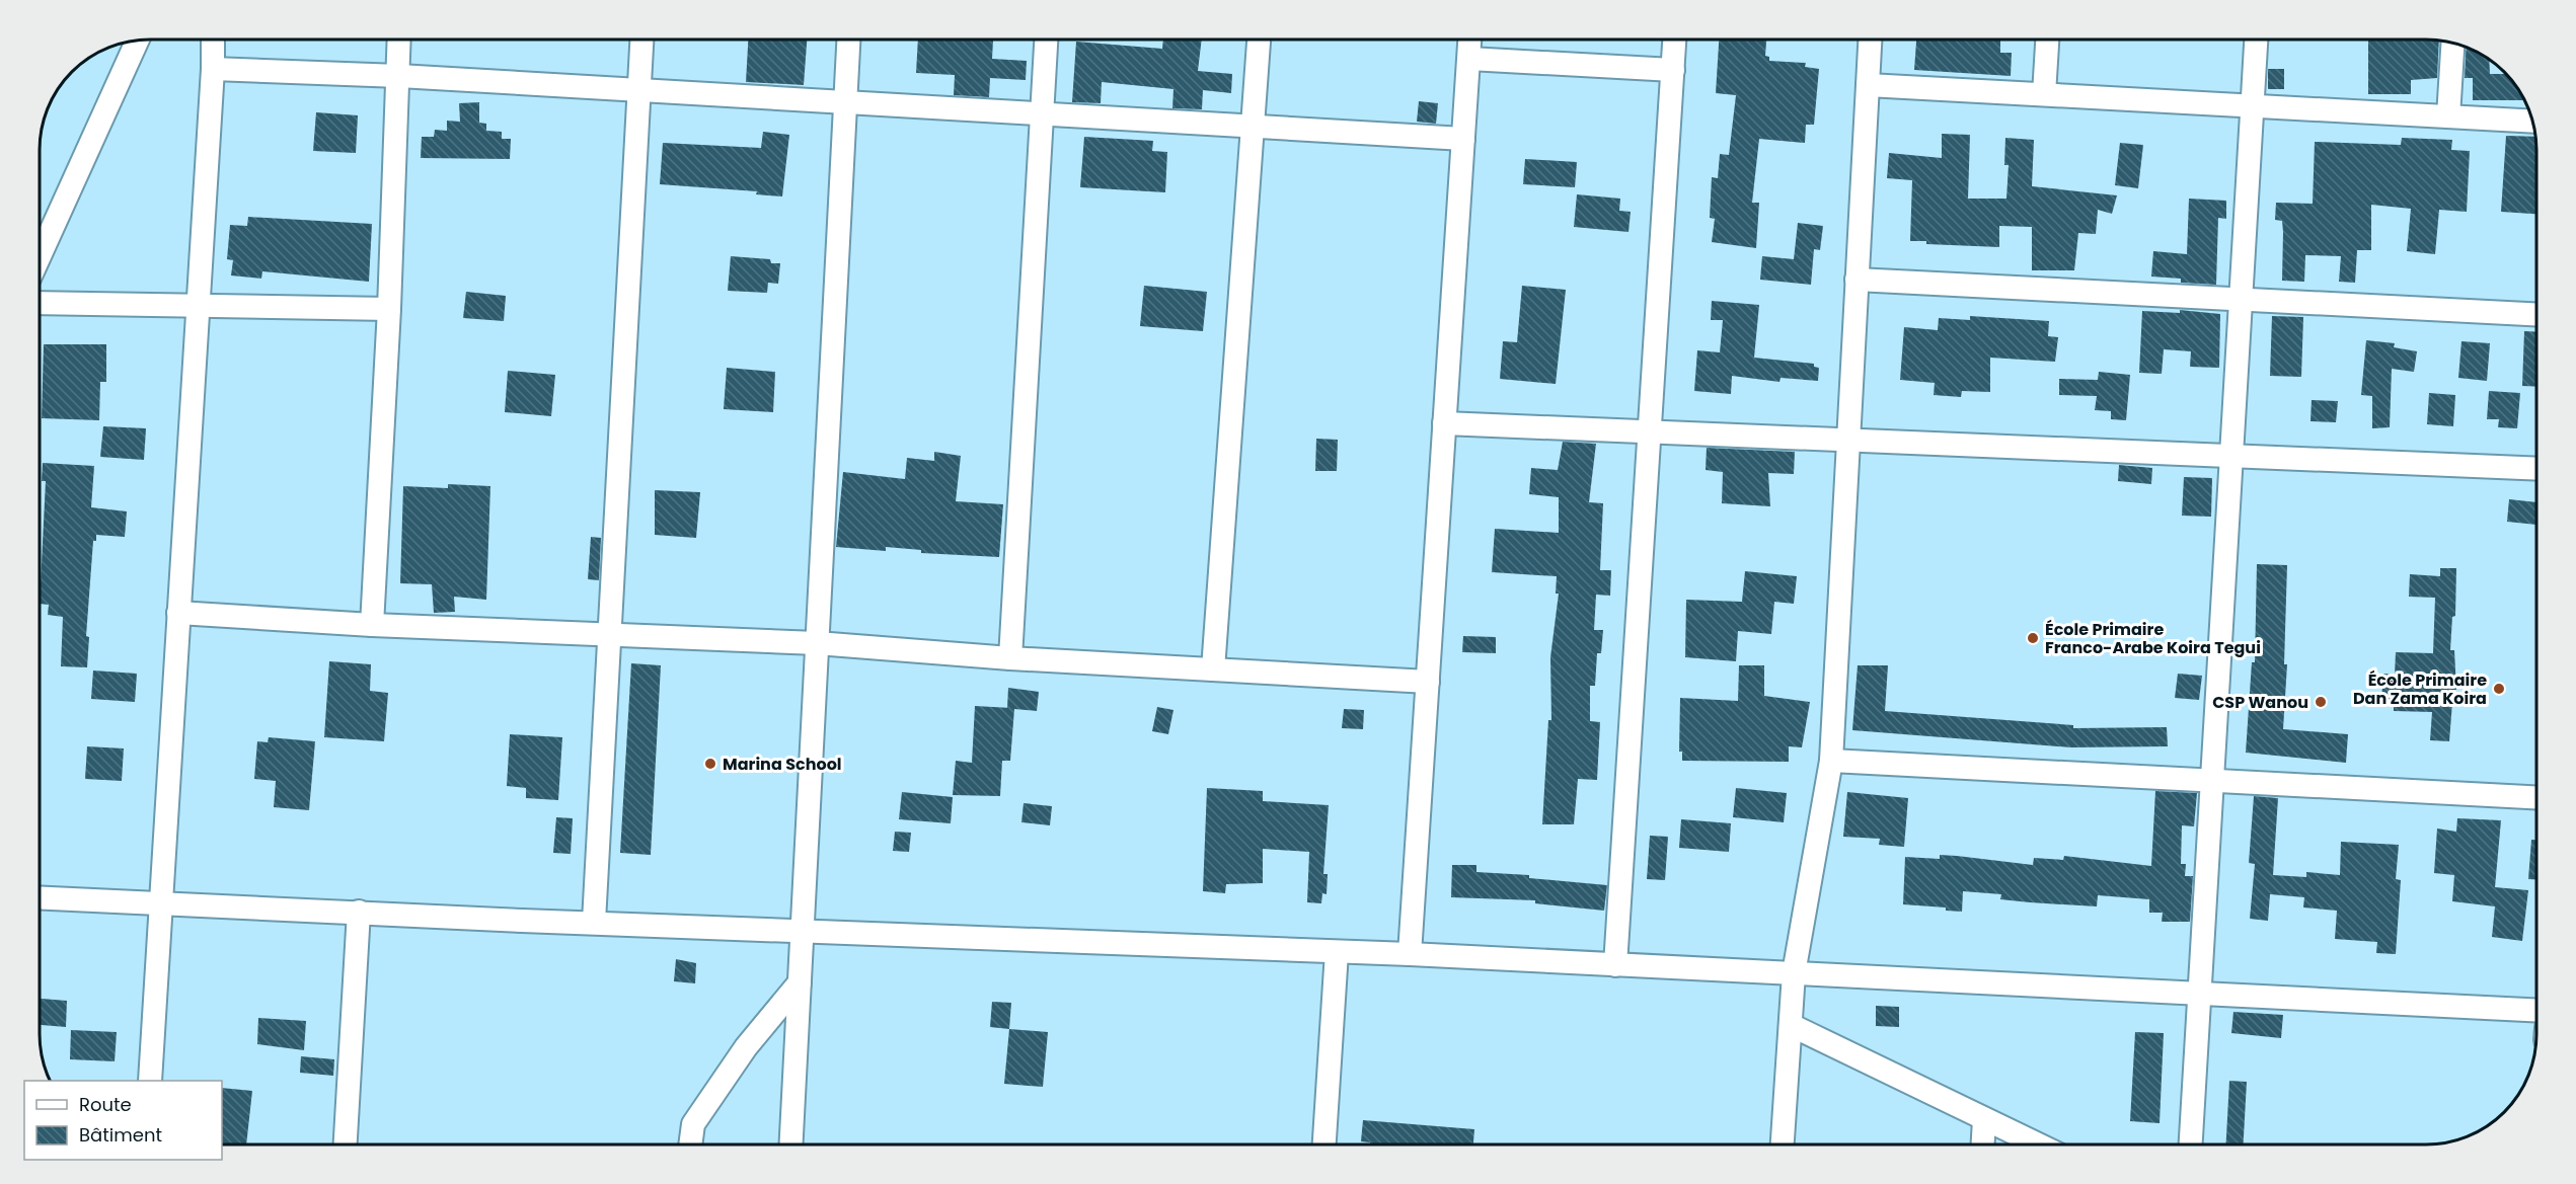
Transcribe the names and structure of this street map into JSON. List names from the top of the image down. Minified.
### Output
{"places":["École Primaire Franco-Arabe Koira Tegui","École Primaire Dan Zama Koira","CSP Wanou","Marina School"],"legend":["Route","Bâtiment"]}
